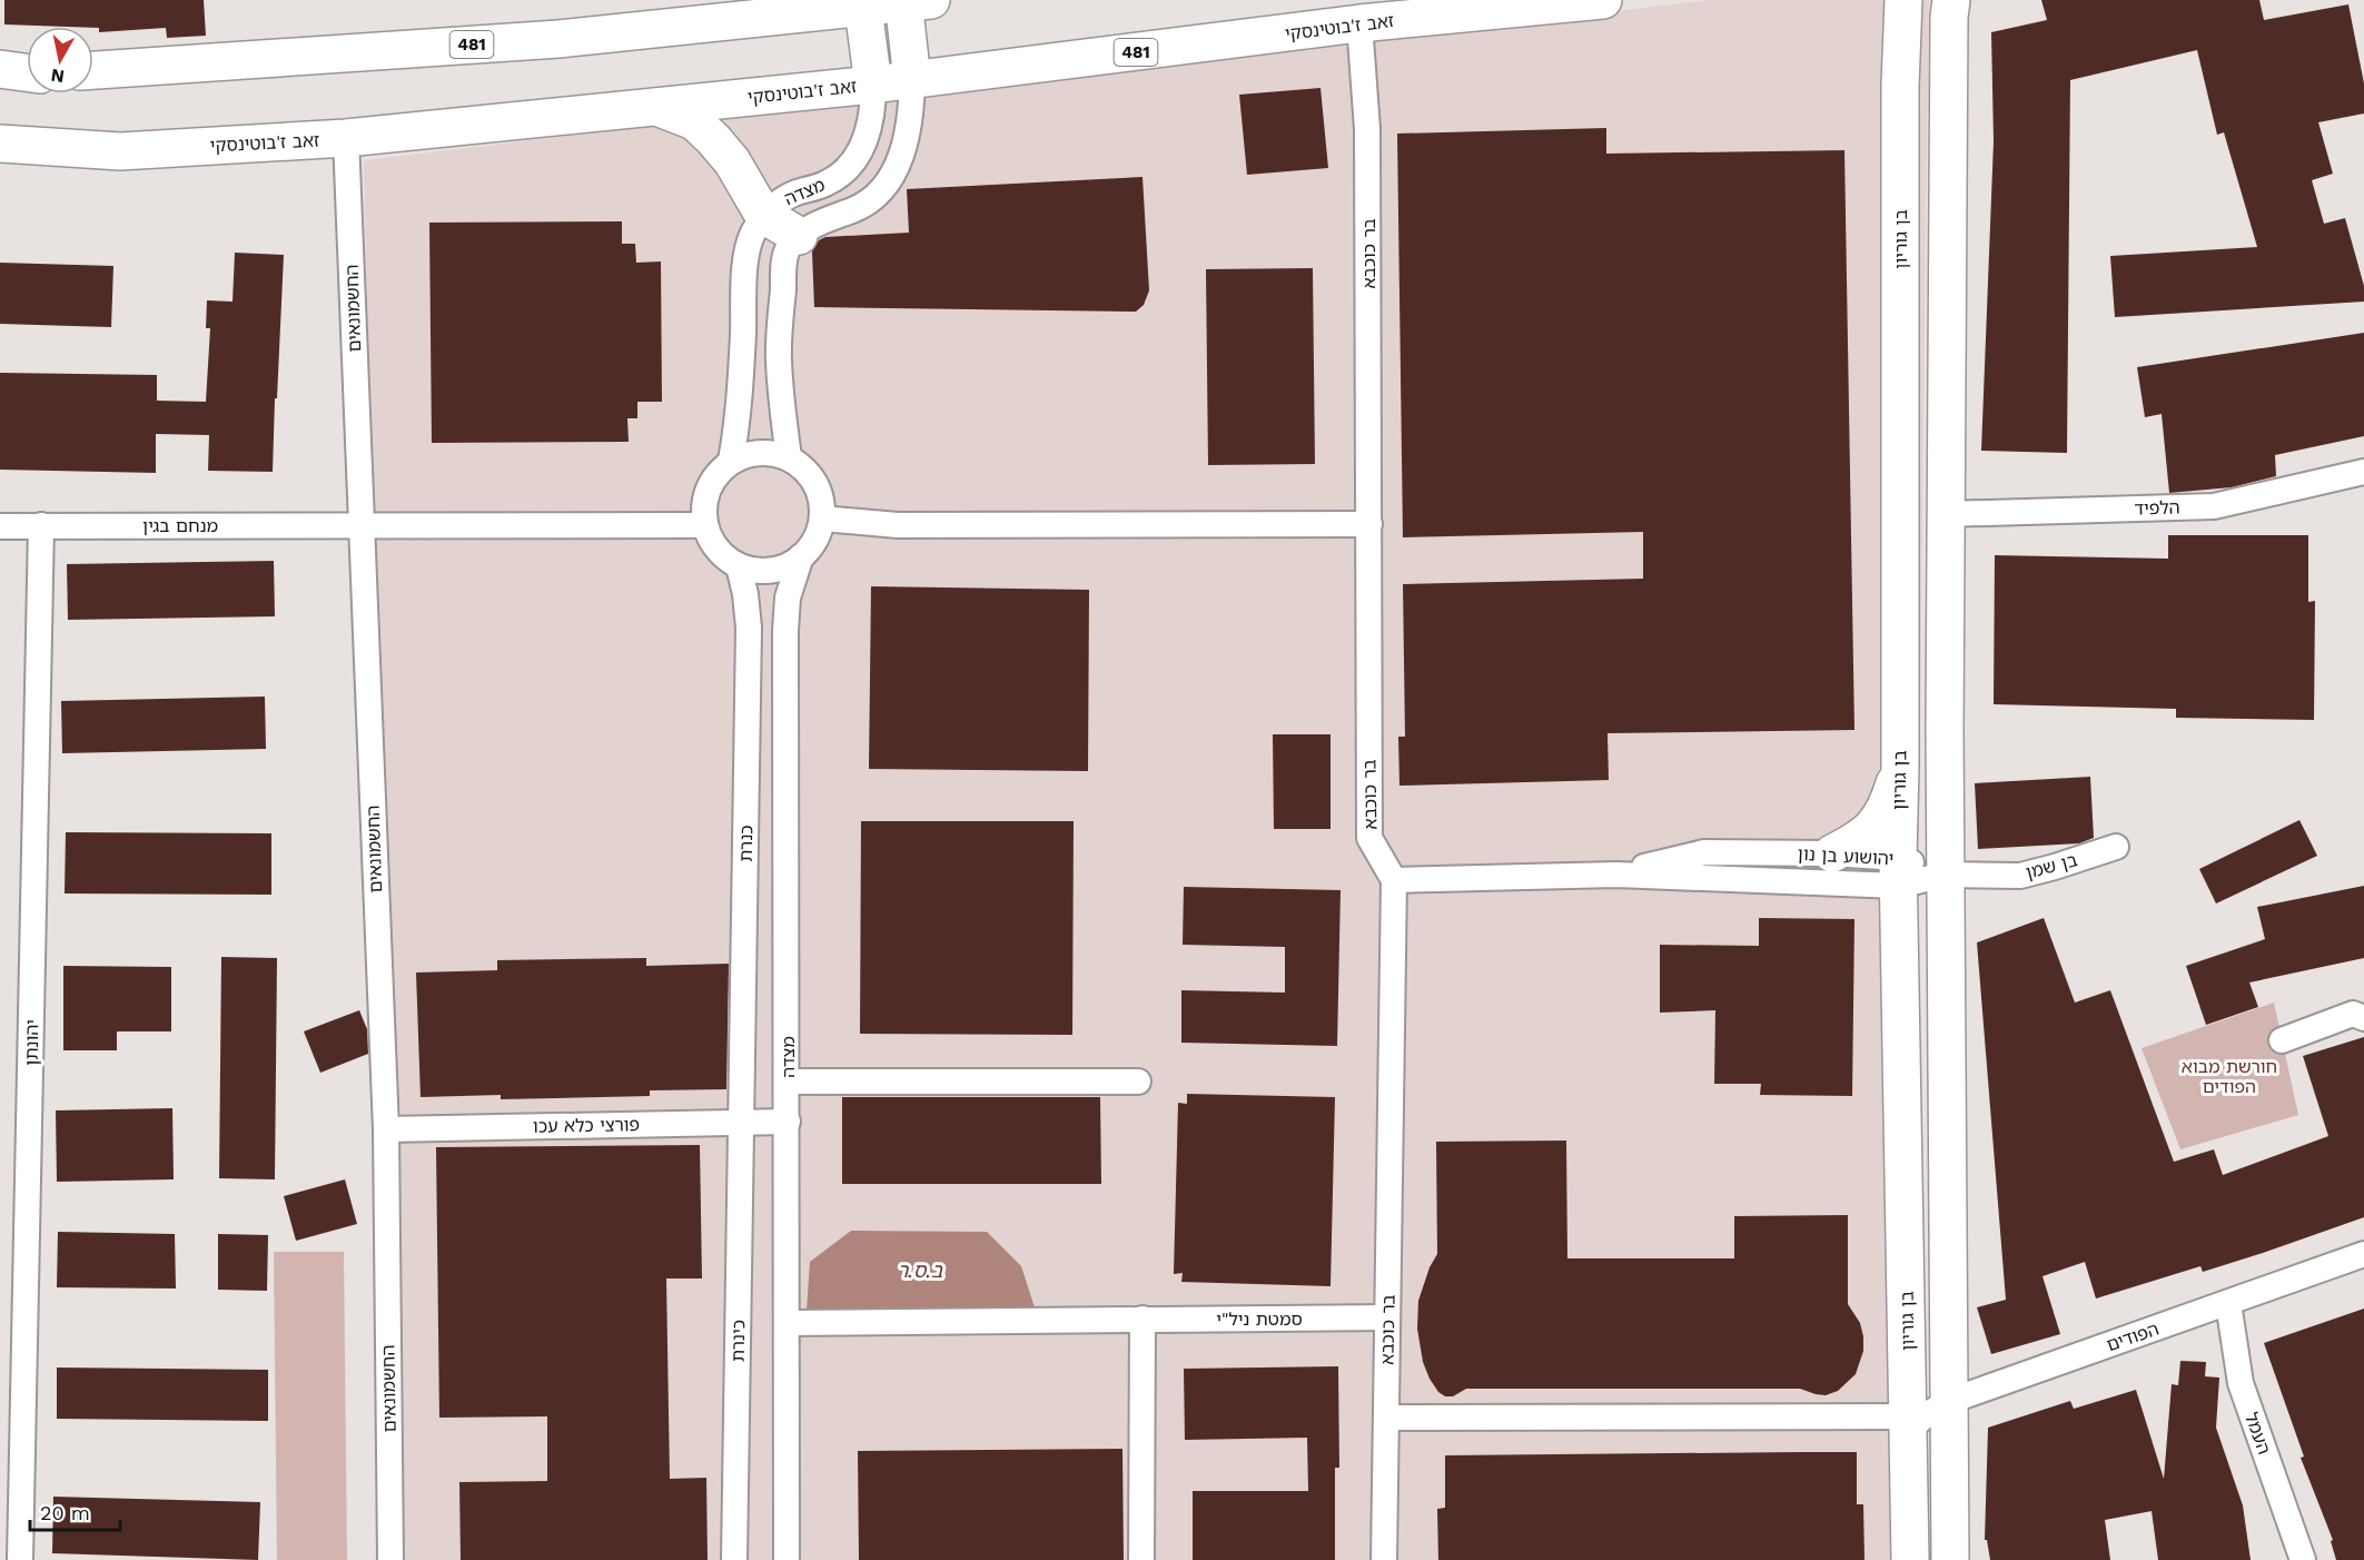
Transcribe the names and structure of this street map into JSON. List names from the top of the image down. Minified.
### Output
{"streets":{"main road":["זאב ז'בוטינסקי","481","מצדה","בן גוריון"],"street":["בר כוכבא","החשמונאים","הלפיד","מנחם בגין","כנרת","יהושוע בן נון","בן שמן","יהונתן","פורצי כלא עכו","סמטת ניל\"י","הפודים","כינרת","העמל"]},"crossings":[["זאב ז'בוטינסקי","מצדה"],["זאב ז'בוטינסקי","בר כוכבא"],["זאב ז'בוטינסקי","החשמונאים"],["481","מצדה"],["מצדה","מנחם בגין"],["מצדה","כנרת"],["מצדה","פורצי כלא עכו"],["מצדה","סמטת ניל\"י"],["בן גוריון","יהושוע בן נון"],["בן גוריון","הפודים"],["בר כוכבא","יהושוע בן נון"],["בר כוכבא","סמטת ניל\"י"],["החשמונאים","מנחם בגין"],["החשמונאים","פורצי כלא עכו"],["מנחם בגין","כנרת"],["מנחם בגין","יהונתן"],["כנרת","פורצי כלא עכו"],["כנרת","כינרת"],["יהושוע בן נון","בן שמן"],["פורצי כלא עכו","כינרת"],["הפודים","העמל"]],"water":["ב.ס.ר"],"parks":["חורשת מבוא הפודים"],"scale_bar":"20 m","north":"bottom"}
